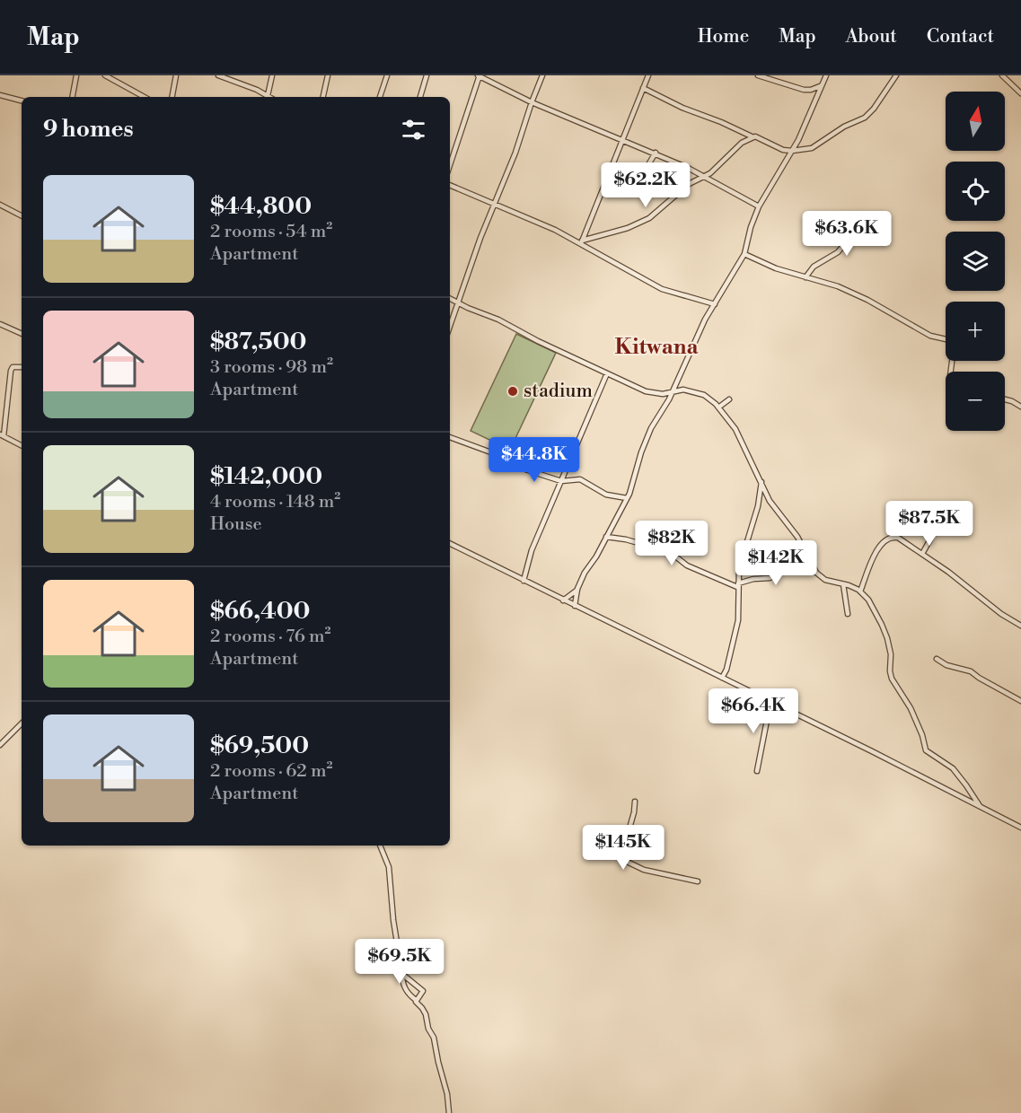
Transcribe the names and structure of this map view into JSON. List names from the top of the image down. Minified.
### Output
{"districts":["Kitwana"],"places":["stadium"],"north":"top","page":{"header":"Map","nav":["Home","Map","About","Contact"],"map_buttons":["+","−"],"heading":"9 homes","list":[{"name":"$44,800","note":"2 rooms · 54 m² · Apartment"},{"name":"$87,500","note":"3 rooms · 98 m² · Apartment"},{"name":"$142,000","note":"4 rooms · 148 m² · House"},{"name":"$66,400","note":"2 rooms · 76 m² · Apartment"},{"name":"$69,500","note":"2 rooms · 62 m² · Apartment"}],"price":["$62.2K","$63.6K","$44.8K","$87.5K","$82K","$142K","$66.4K","$145K","$69.5K"]}}
